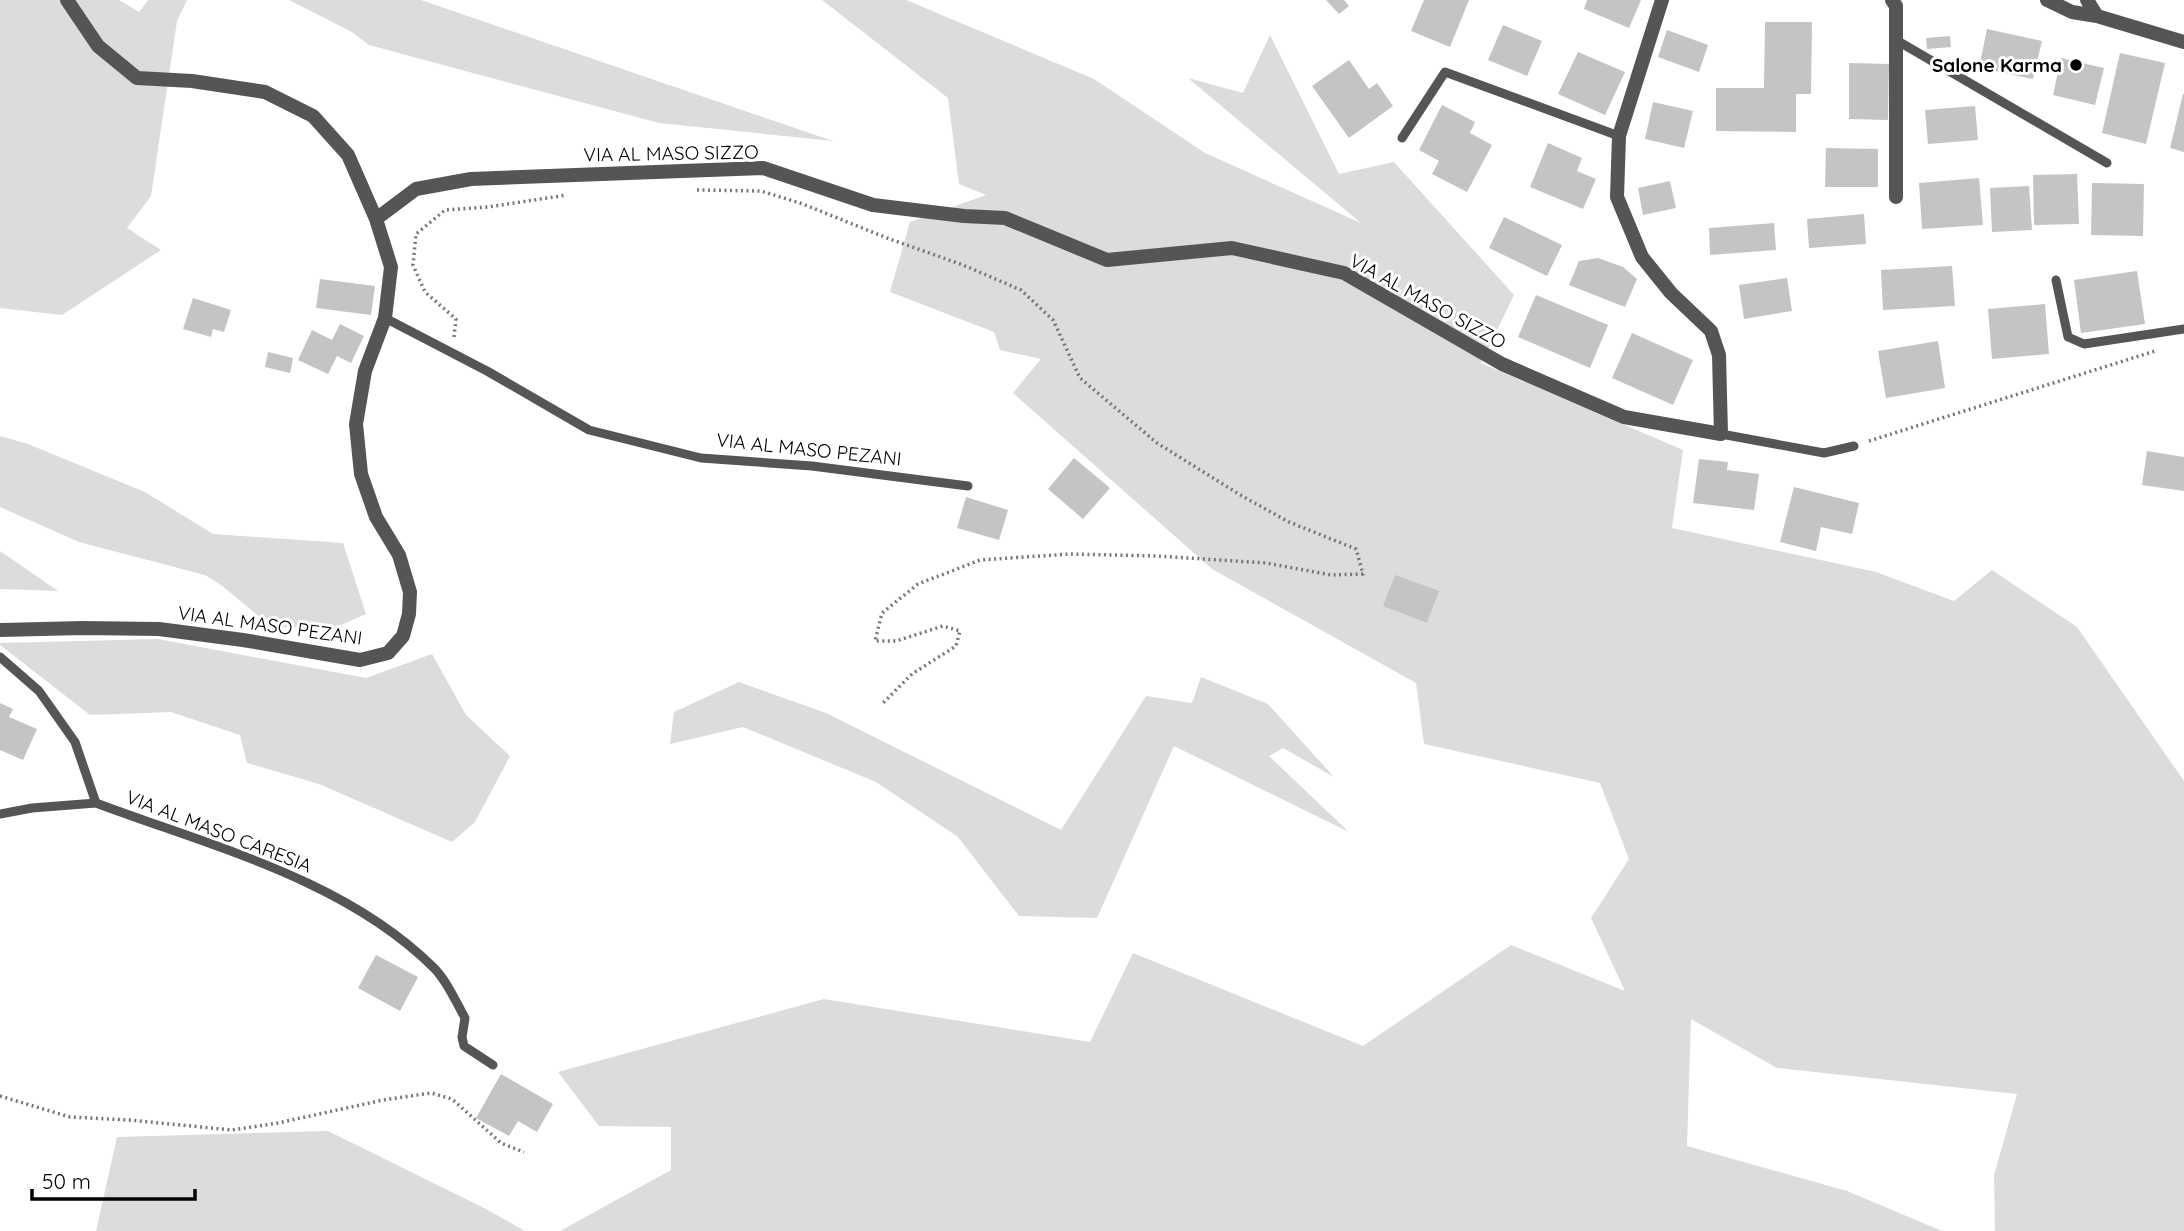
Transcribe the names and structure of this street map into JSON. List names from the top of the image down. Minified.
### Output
{"streets":{"street":["VIA AL MASO SIZZO","VIA AL MASO PEZANI"],"lane":["VIA AL MASO CARESIA"]},"crossings":[["VIA AL MASO SIZZO","VIA AL MASO PEZANI"]],"places":["Salone Karma"],"scale_bar":"50 m"}
